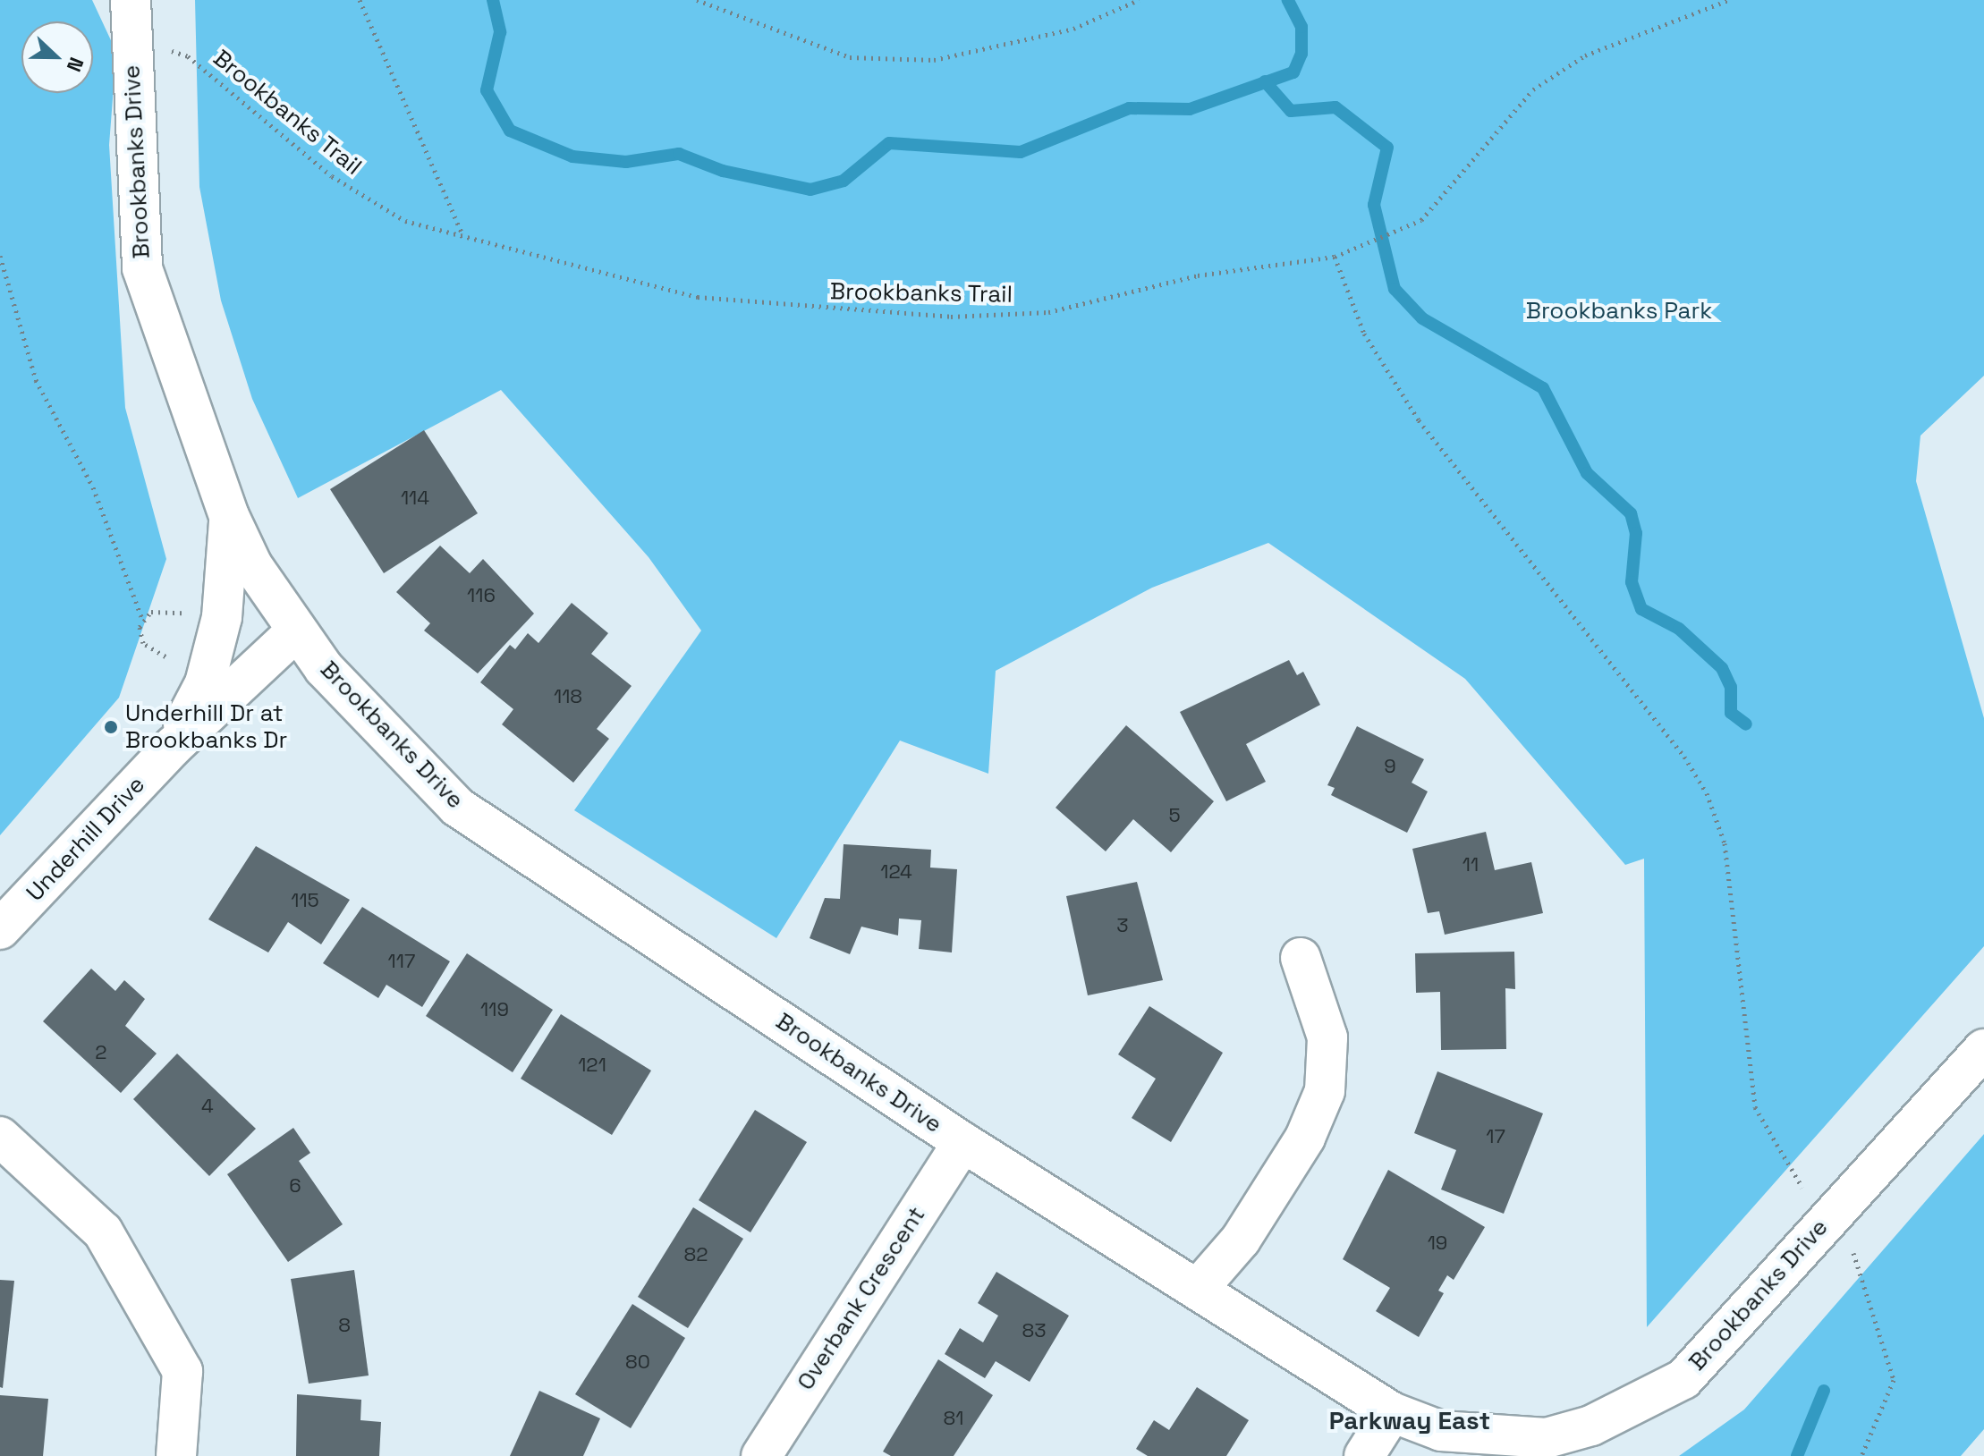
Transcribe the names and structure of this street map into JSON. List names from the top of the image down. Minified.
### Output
{"streets":{"street":["Brookbanks Drive","Underhill Drive","Overbank Crescent"],"path":["Brookbanks Trail"]},"crossings":[["Brookbanks Trail","Brookbanks Drive"],["Brookbanks Drive","Underhill Drive"],["Brookbanks Drive","Overbank Crescent"]],"districts":["Parkway East"],"parks":["Brookbanks Park"],"places":["Underhill Dr at Brookbanks Dr"],"house_numbers":["114","116","118","9","5","11","124","115","3","117","119","2","121","4","17","6","19","82","8","83","80","81"],"north":"right"}
